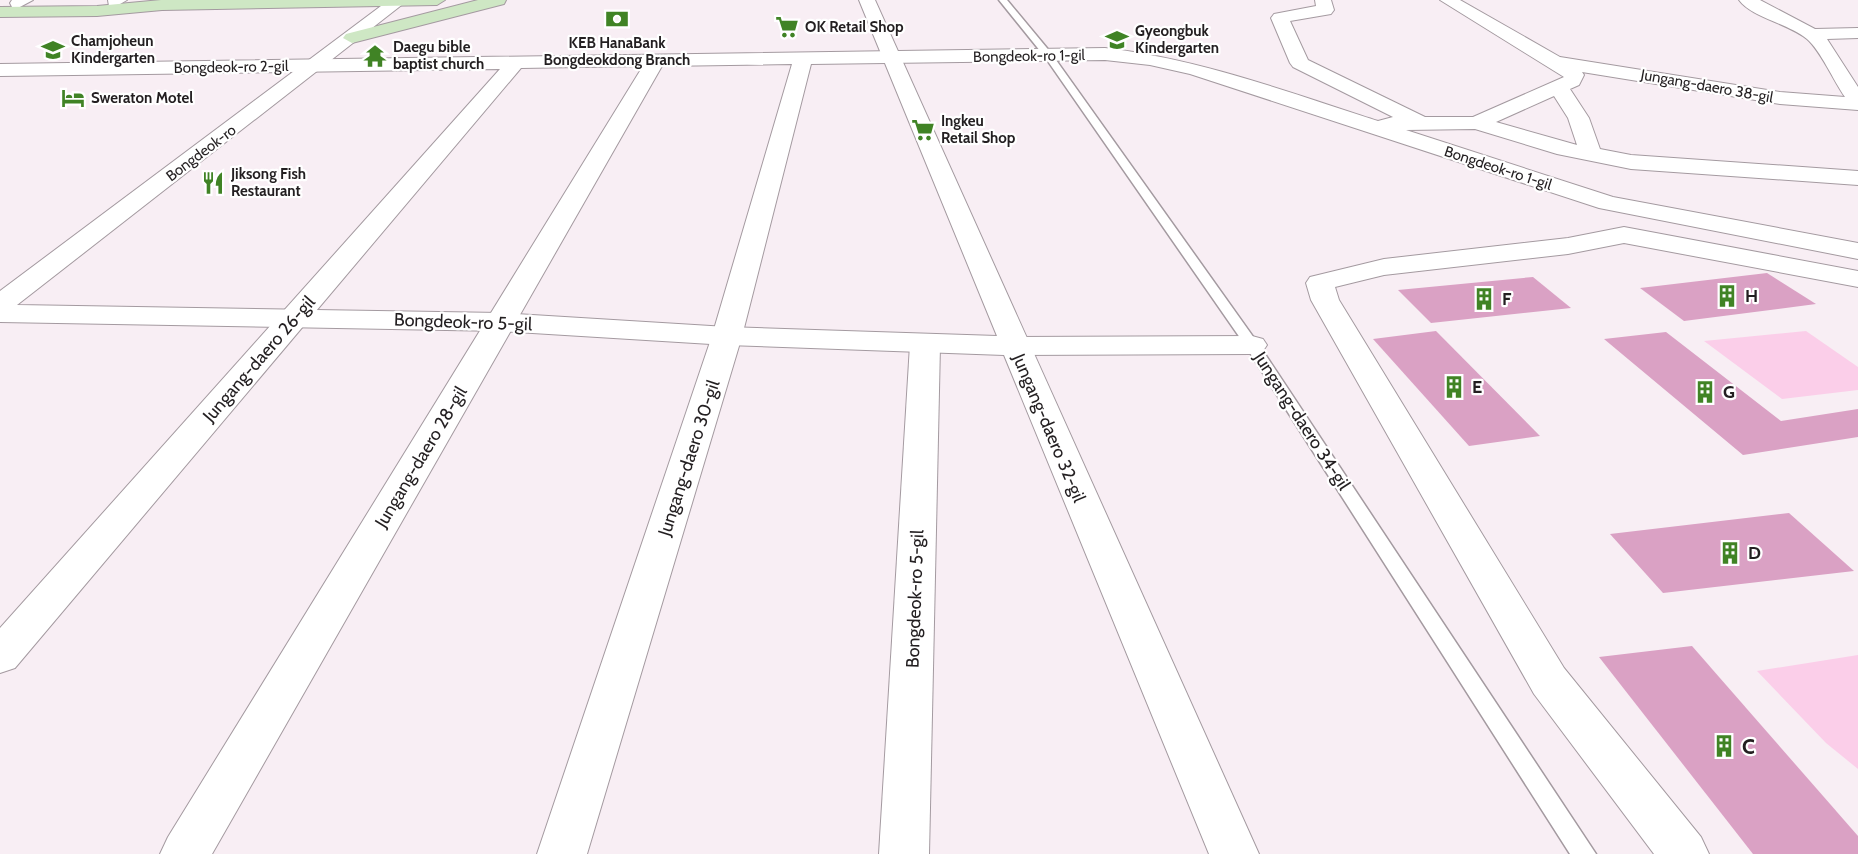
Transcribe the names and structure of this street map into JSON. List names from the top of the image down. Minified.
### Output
{"streets":{"street":["Bongdeok-ro 1-gil","Bongdeok-ro 2-gil","Jungang-daero 38-gil","Bongdeok-ro","Bongdeok-ro 5-gil","Jungang-daero 26-gil","Jungang-daero 32-gil","Jungang-daero 28-gil","Jungang-daero 30-gil"],"lane":["Jungang-daero 34-gil"]},"crossings":[["Bongdeok-ro 1-gil","Bongdeok-ro 2-gil"],["Bongdeok-ro 1-gil","Bongdeok-ro"],["Bongdeok-ro 1-gil","Jungang-daero 26-gil"],["Bongdeok-ro 1-gil","Jungang-daero 34-gil"],["Bongdeok-ro 1-gil","Jungang-daero 32-gil"],["Bongdeok-ro 1-gil","Jungang-daero 28-gil"],["Bongdeok-ro 1-gil","Jungang-daero 30-gil"],["Bongdeok-ro 2-gil","Bongdeok-ro"],["Bongdeok-ro 5-gil","Jungang-daero 26-gil"],["Bongdeok-ro 5-gil","Jungang-daero 34-gil"],["Bongdeok-ro 5-gil","Jungang-daero 32-gil"],["Bongdeok-ro 5-gil","Jungang-daero 28-gil"],["Bongdeok-ro 5-gil","Jungang-daero 30-gil"]],"places":{"bank":["KEB HanaBank Bongdeokdong Branch"],"supermarket":["OK Retail Shop","Ingkeu Retail Shop"],"school or university":["Gyeongbuk Kindergarten","Chamjoheun Kindergarten"],"temple":["Daegu bible baptist church"],"hotel":["Sweraton Motel"],"restaurant":["Jiksong Fish Restaurant"],"building":["H","F","E","G","D","C"]}}
